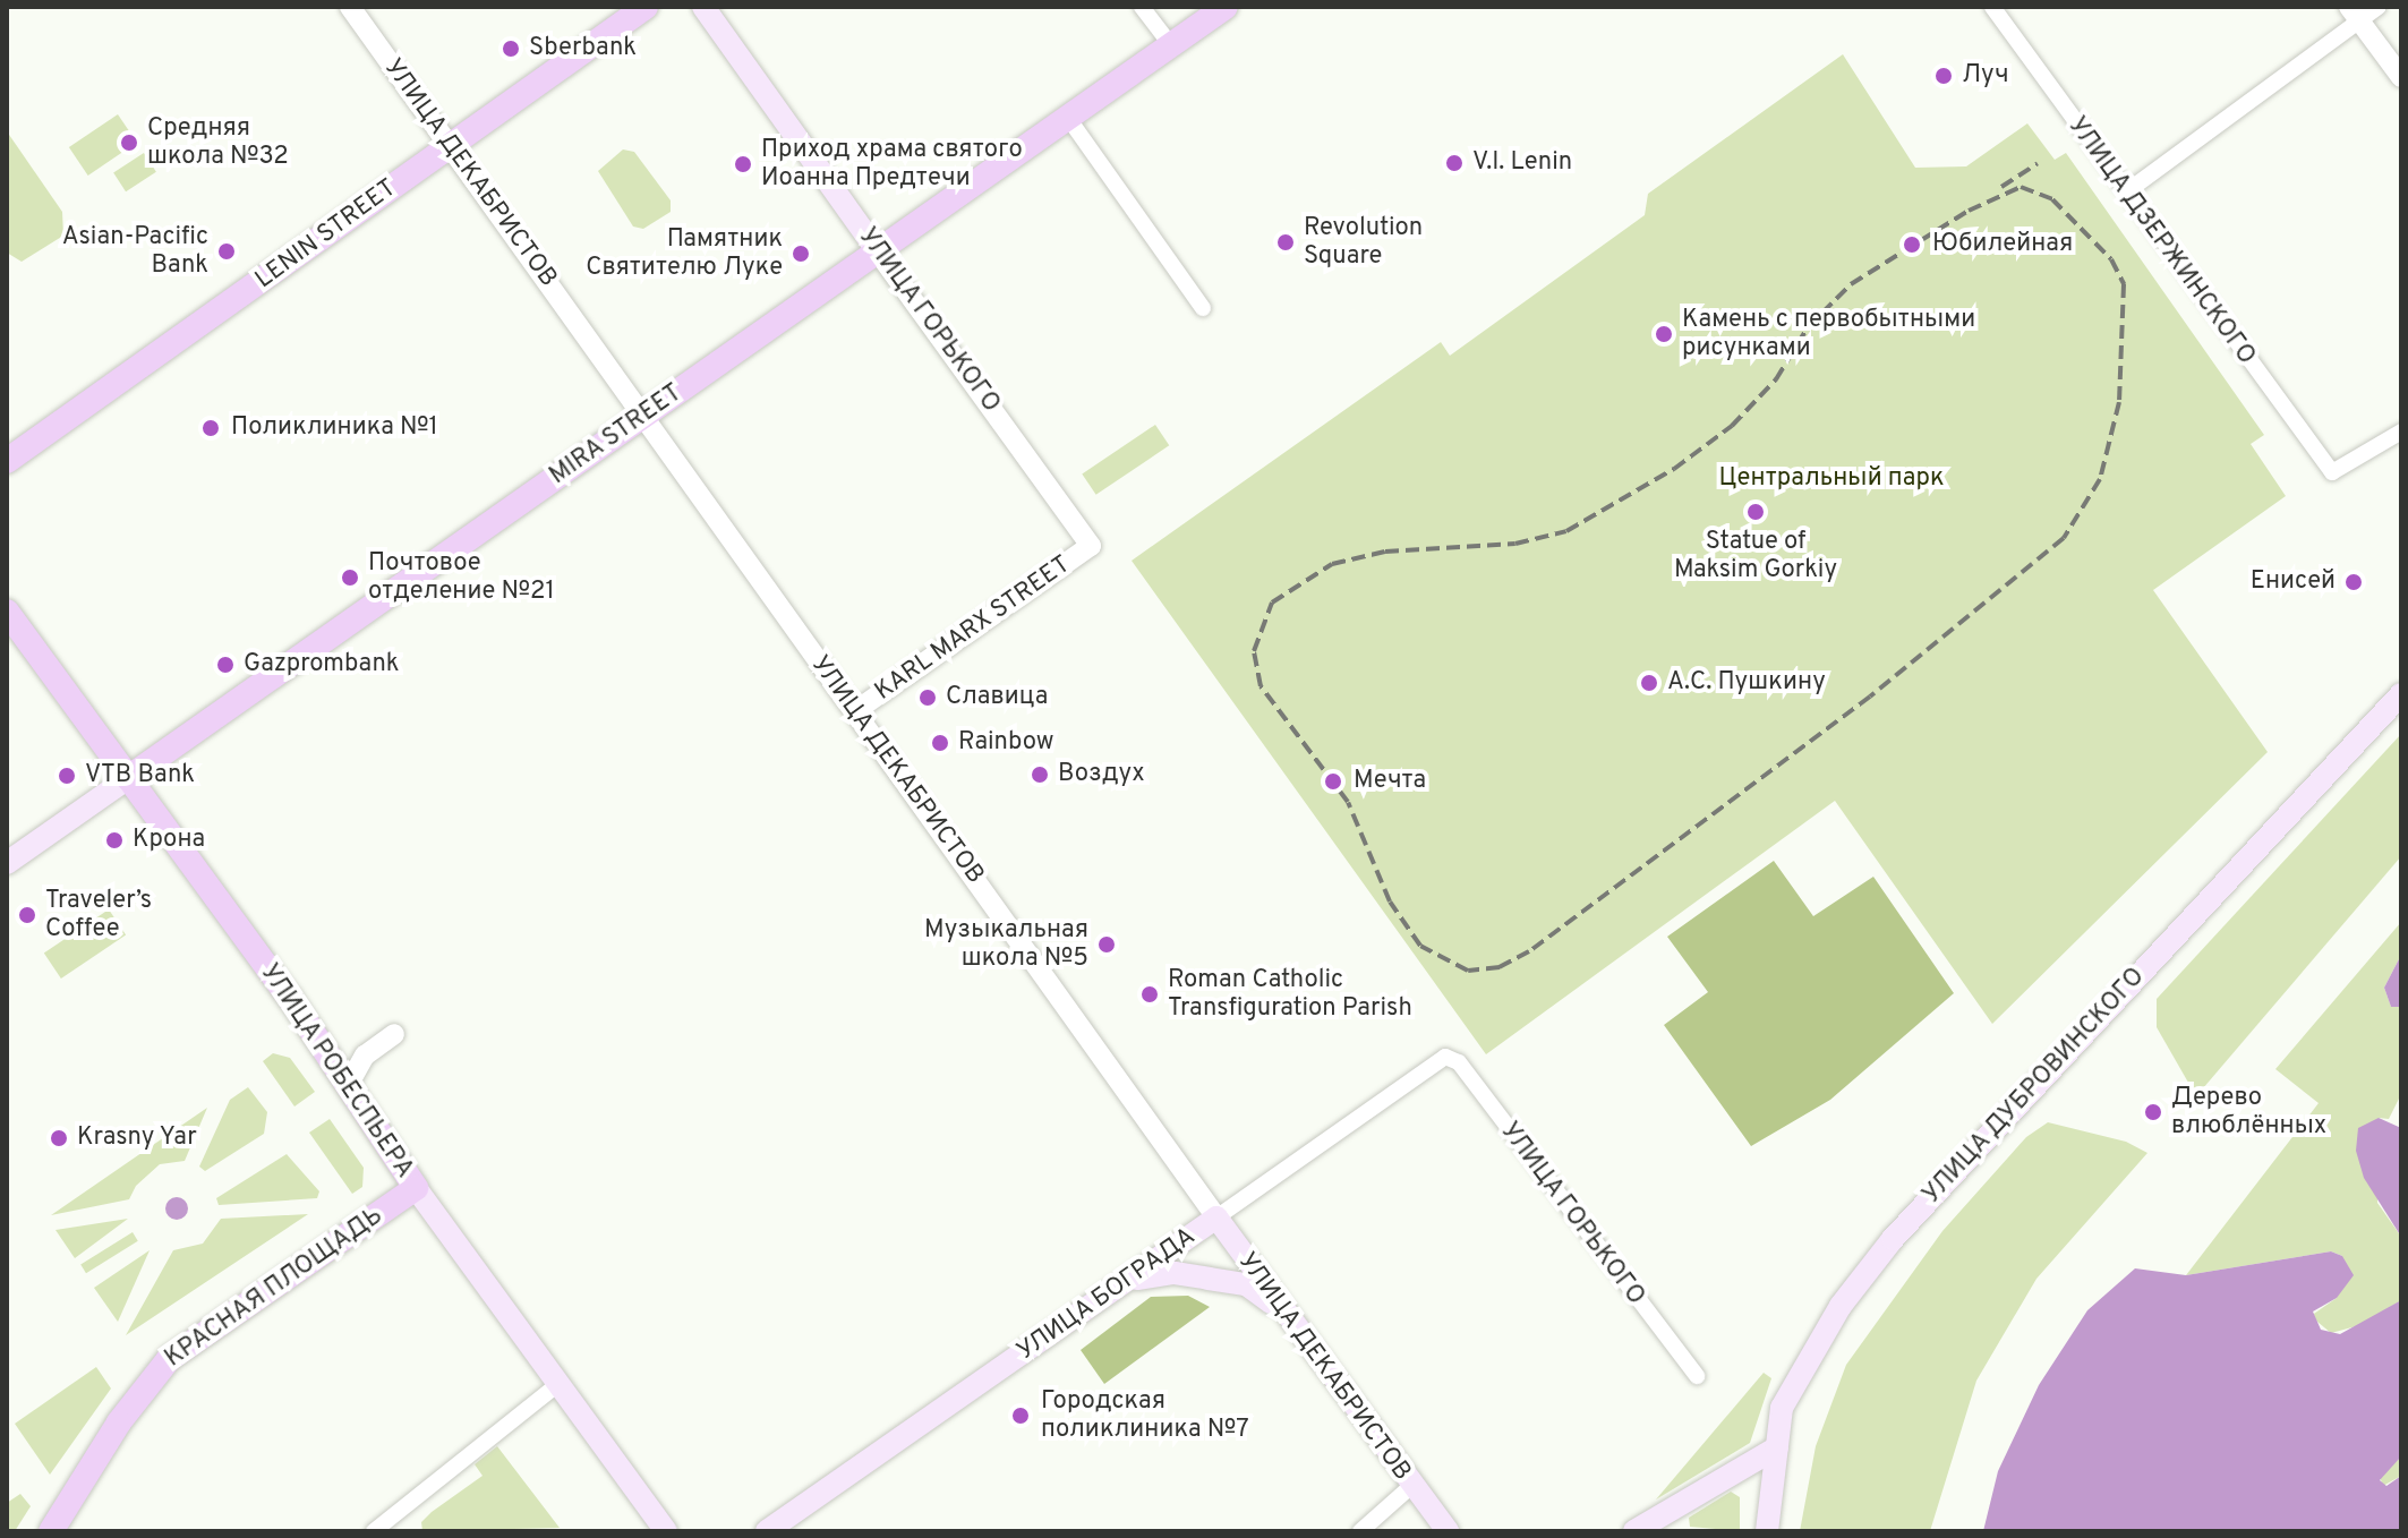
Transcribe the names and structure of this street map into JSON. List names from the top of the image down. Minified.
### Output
{"streets":{"main road":["УЛИЦА ДЕКАБРИСТОВ","LENIN STREET","УЛИЦА ГОРЬКОГО","MIRA STREET","УЛИЦА РОБЕСПЬЕРА","УЛИЦА ДУБРОВИНСКОГО","КРАСНАЯ ПЛОЩАДЬ","УЛИЦА БОГРАДА"],"street":["УЛИЦА ДЗЕРЖИНСКОГО","KARL MARX STREET"]},"crossings":[["УЛИЦА ДЕКАБРИСТОВ","LENIN STREET"],["УЛИЦА ДЕКАБРИСТОВ","MIRA STREET"],["УЛИЦА ДЕКАБРИСТОВ","KARL MARX STREET"],["УЛИЦА ДЕКАБРИСТОВ","УЛИЦА БОГРАДА"],["УЛИЦА ГОРЬКОГО","MIRA STREET"],["УЛИЦА ГОРЬКОГО","KARL MARX STREET"],["УЛИЦА ГОРЬКОГО","УЛИЦА БОГРАДА"],["MIRA STREET","УЛИЦА РОБЕСПЬЕРА"],["УЛИЦА РОБЕСПЬЕРА","КРАСНАЯ ПЛОЩАДЬ"]],"parks":["Центральный парк"],"places":["Sberbank","Луч","Средняя школа №32","V.I. Lenin","Приход храма святого Иоанна Предтечи","Revolution Square","Юбилейная","Asian-Pacific Bank","Памятник Святителю Луке","Камень с первобытными рисунками","Поликлиника №1","Statue of Maksim Gorkiy","Почтовое отделение №21","Енисей","Gazprombank","А.С. Пушкину","Славица","Rainbow","Воздух","VTB Bank","Мечта","Крона","Traveler’s Coffee","Музыкальная школа №5","Roman Catholic Transfiguration Parish","Дерево влюблённых","Krasny Yar","Городская поликлиника №7"]}
